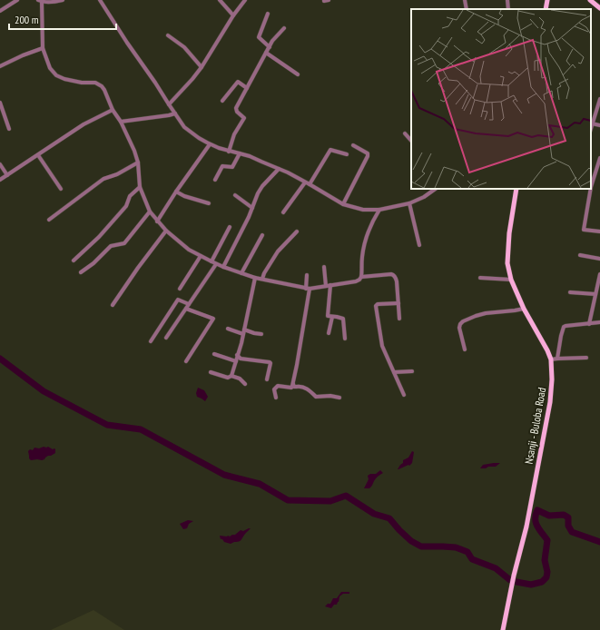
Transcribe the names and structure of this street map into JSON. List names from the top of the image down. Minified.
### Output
{"streets":{"main road":["Nsanji - Buloba Road"]},"scale_bar":"200 m"}
